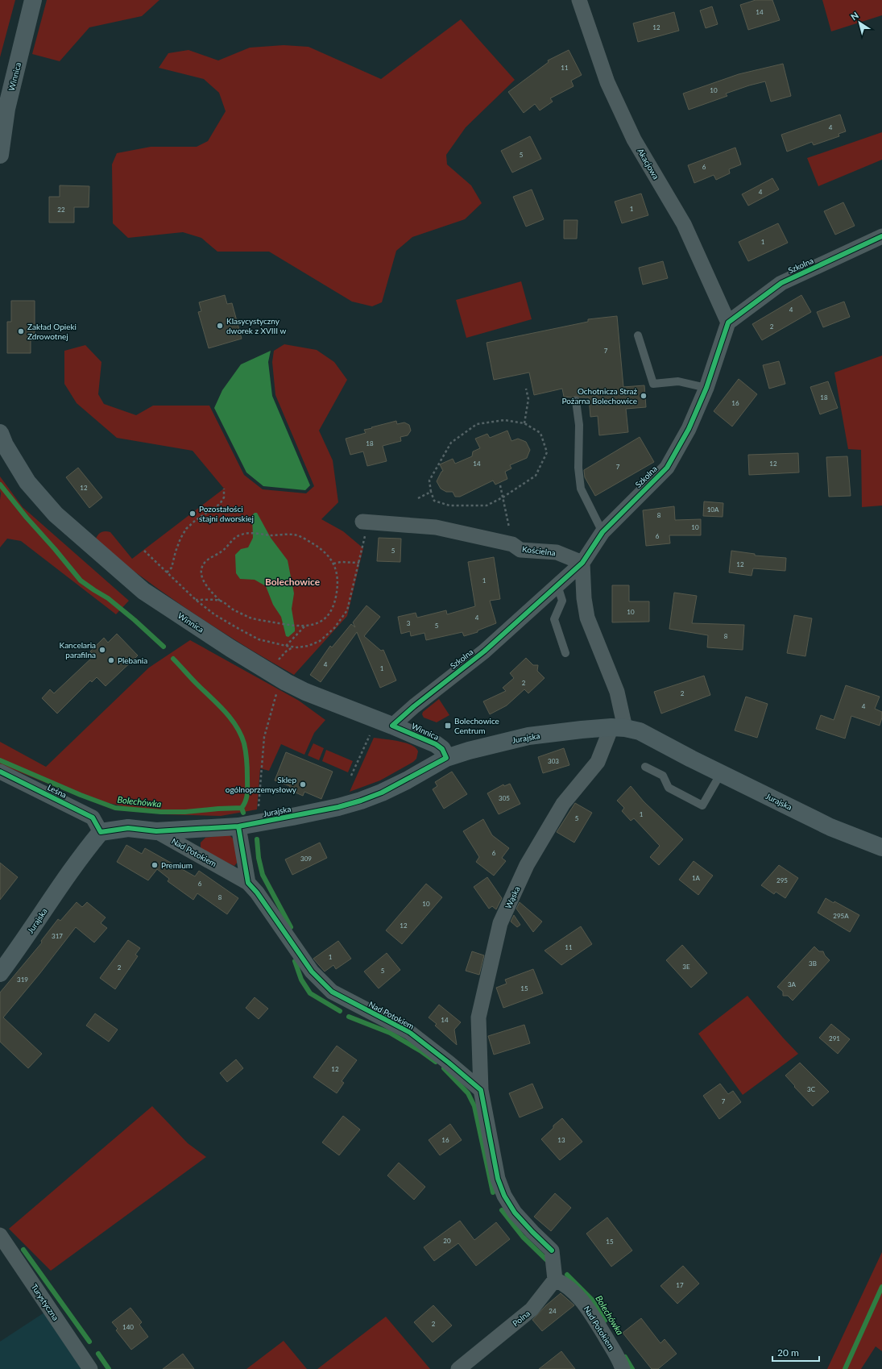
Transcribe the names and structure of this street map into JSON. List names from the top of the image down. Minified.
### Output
{"streets":{"street":["Winnica","Akacjowa","Szkolna","Kościelna","Jurajska","Leśna","Nad Potokiem","Wąska","Turystyczna","Polna"]},"crossings":[["Winnica","Szkolna"],["Winnica","Jurajska"],["Akacjowa","Szkolna"],["Szkolna","Kościelna"],["Jurajska","Leśna"],["Jurajska","Nad Potokiem"],["Jurajska","Wąska"],["Nad Potokiem","Wąska"],["Nad Potokiem","Polna"]],"districts":["Bolechowice"],"water":["Bolechówka"],"places":{"other":["Klasycystyczny dworek z XVIII w","Zakład Opieki Zdrowotnej","Ochotnicza Straż Pożarna Bolechowice","Pozostałości stajni dworskiej","Kancelaria parafilna","Plebania","Sklep ogólnoprzemysłowy","Premium"],"transit":["Bolechowice Centrum"]},"house_numbers":["14","12","11","10","4","5","6","4","1","22","1","4","2","7","18","16","18","14","12","7","12","10A","8","10","6","5","12","1","10","4","3","5","8","4","1","2","2","4","303","305","1","5","6","309","1A","295","6","8","10","295A","12","317","11","1","3B","3E","2","5","319","3A","15","14","291","12","3C","7","16","13","20","15","17","24","2","140"],"scale_bar":"20 m","north":"top left"}
